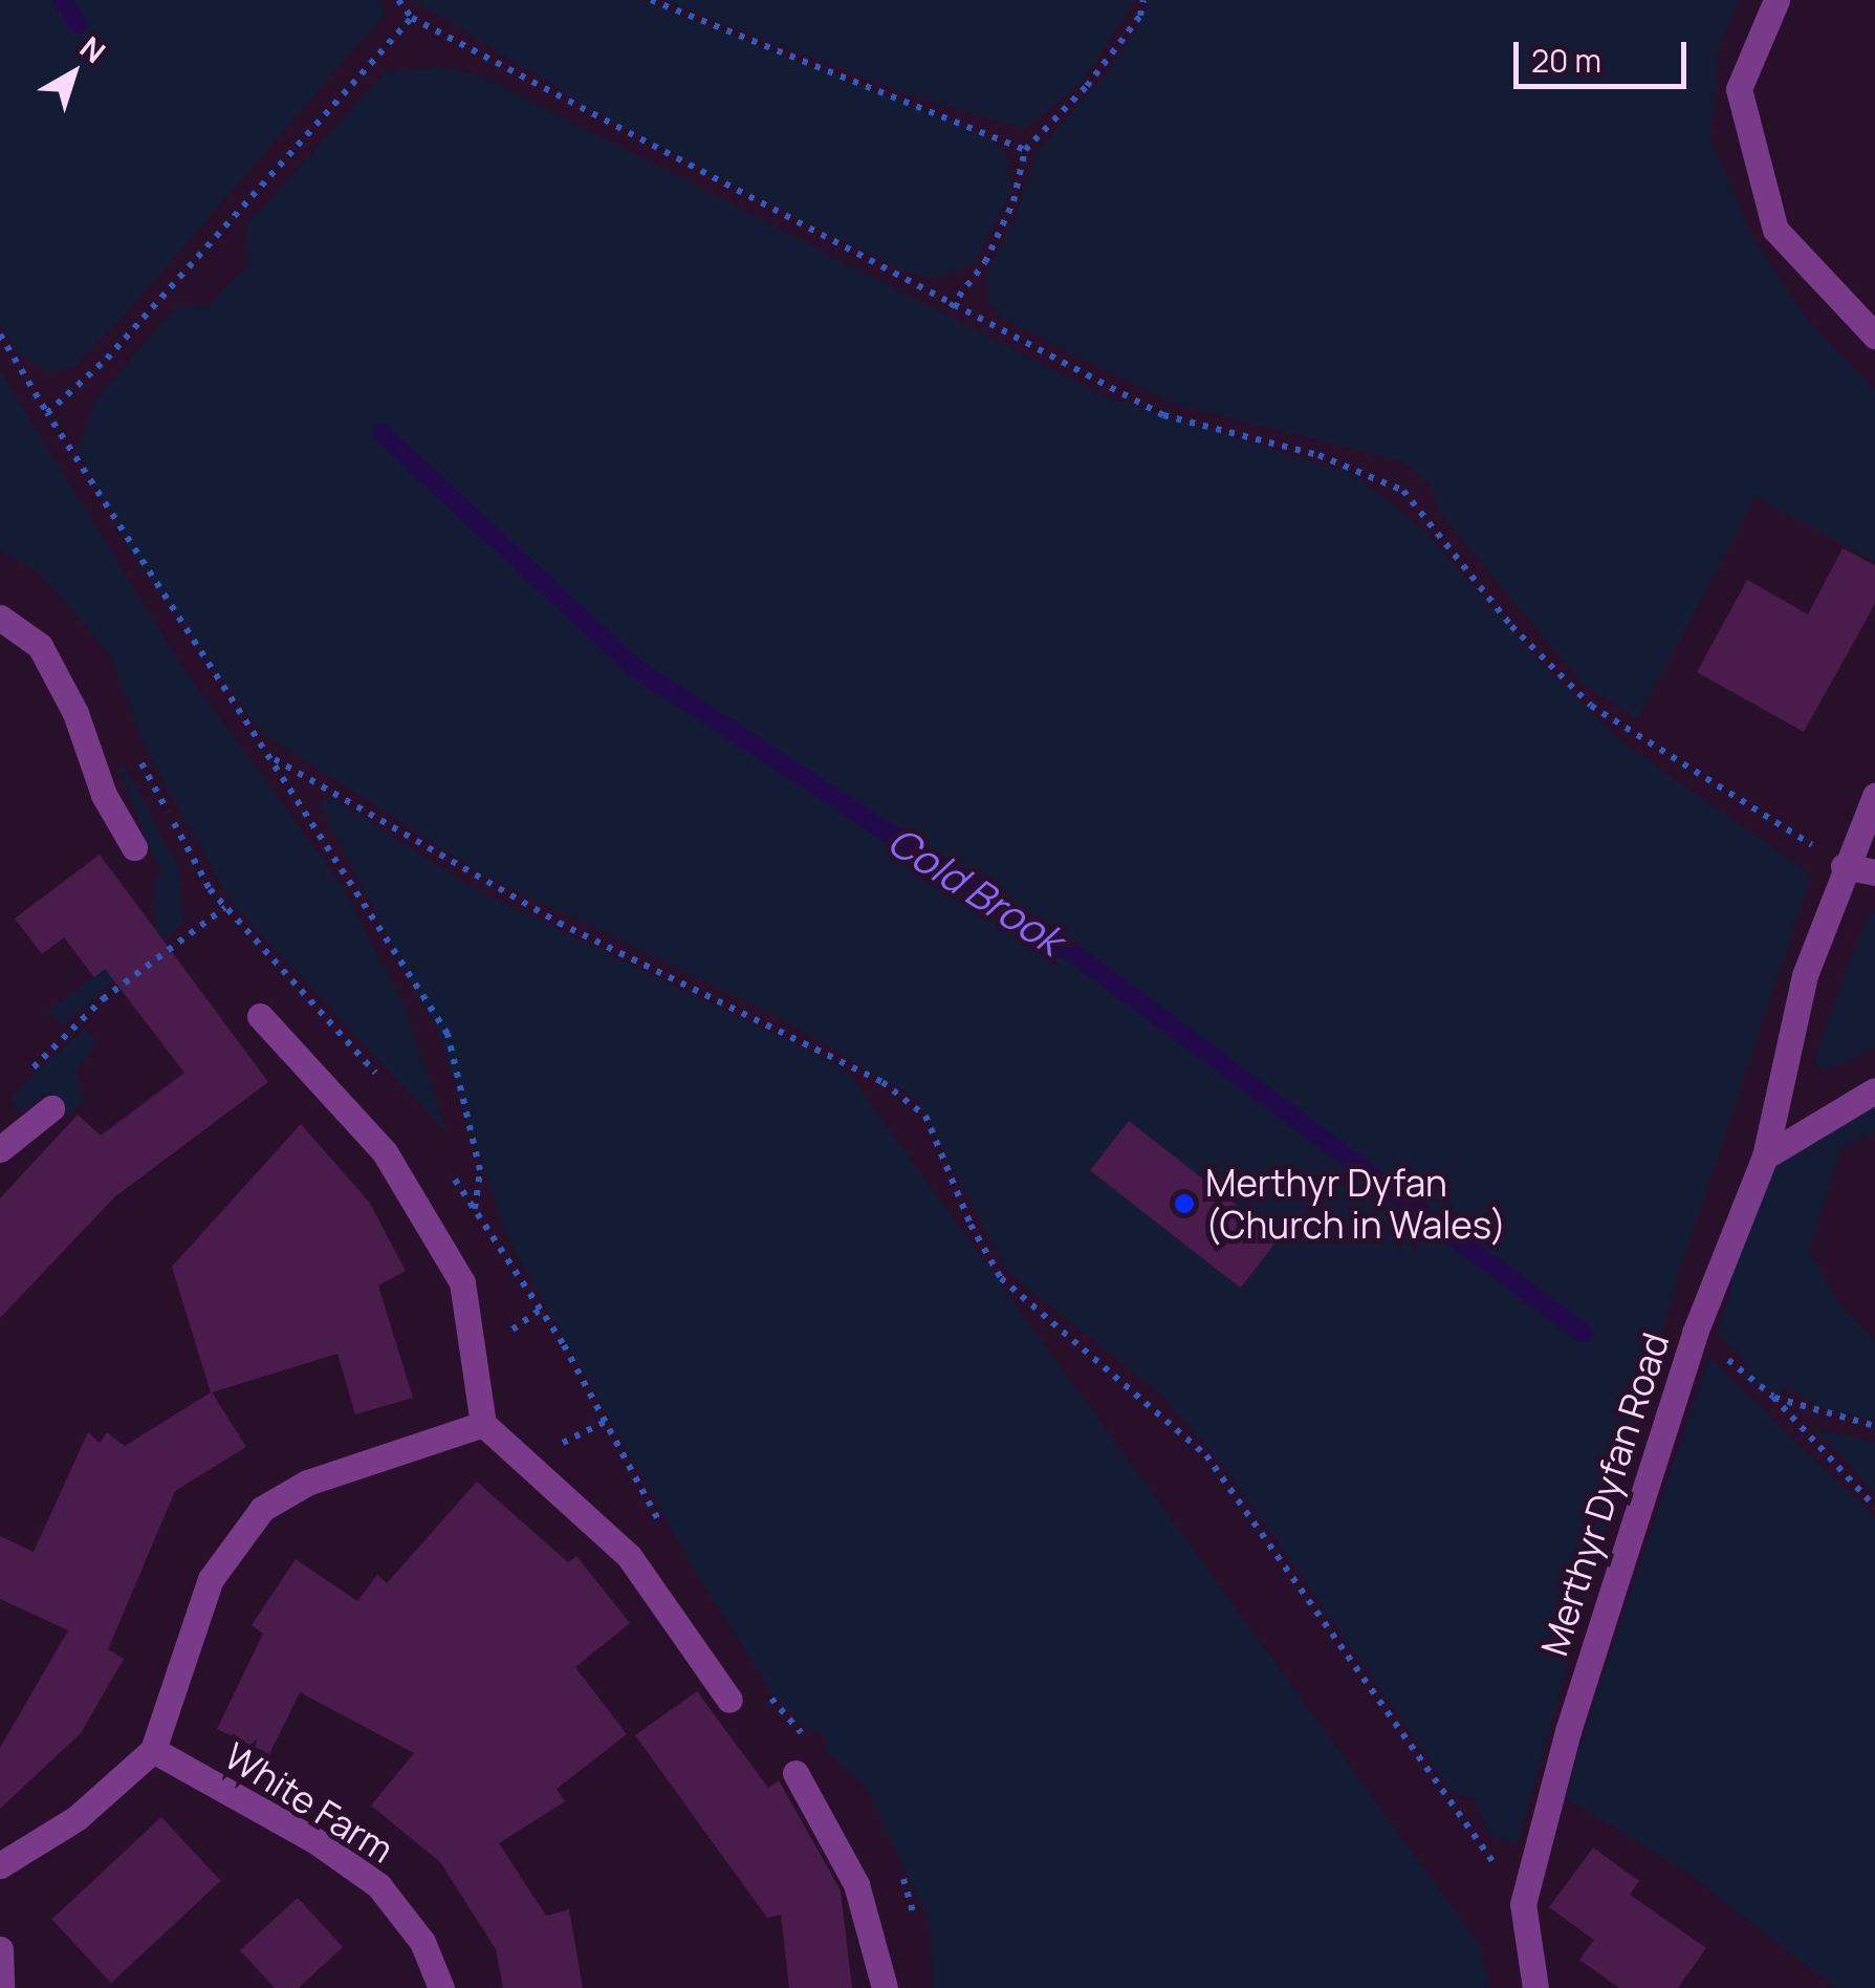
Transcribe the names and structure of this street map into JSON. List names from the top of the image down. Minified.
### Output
{"streets":{"street":["Merthyr Dyfan Road","White Farm"]},"water":["Cold Brook"],"places":["Merthyr Dyfan (Church in Wales)"],"scale_bar":"20 m","north":"top right"}
